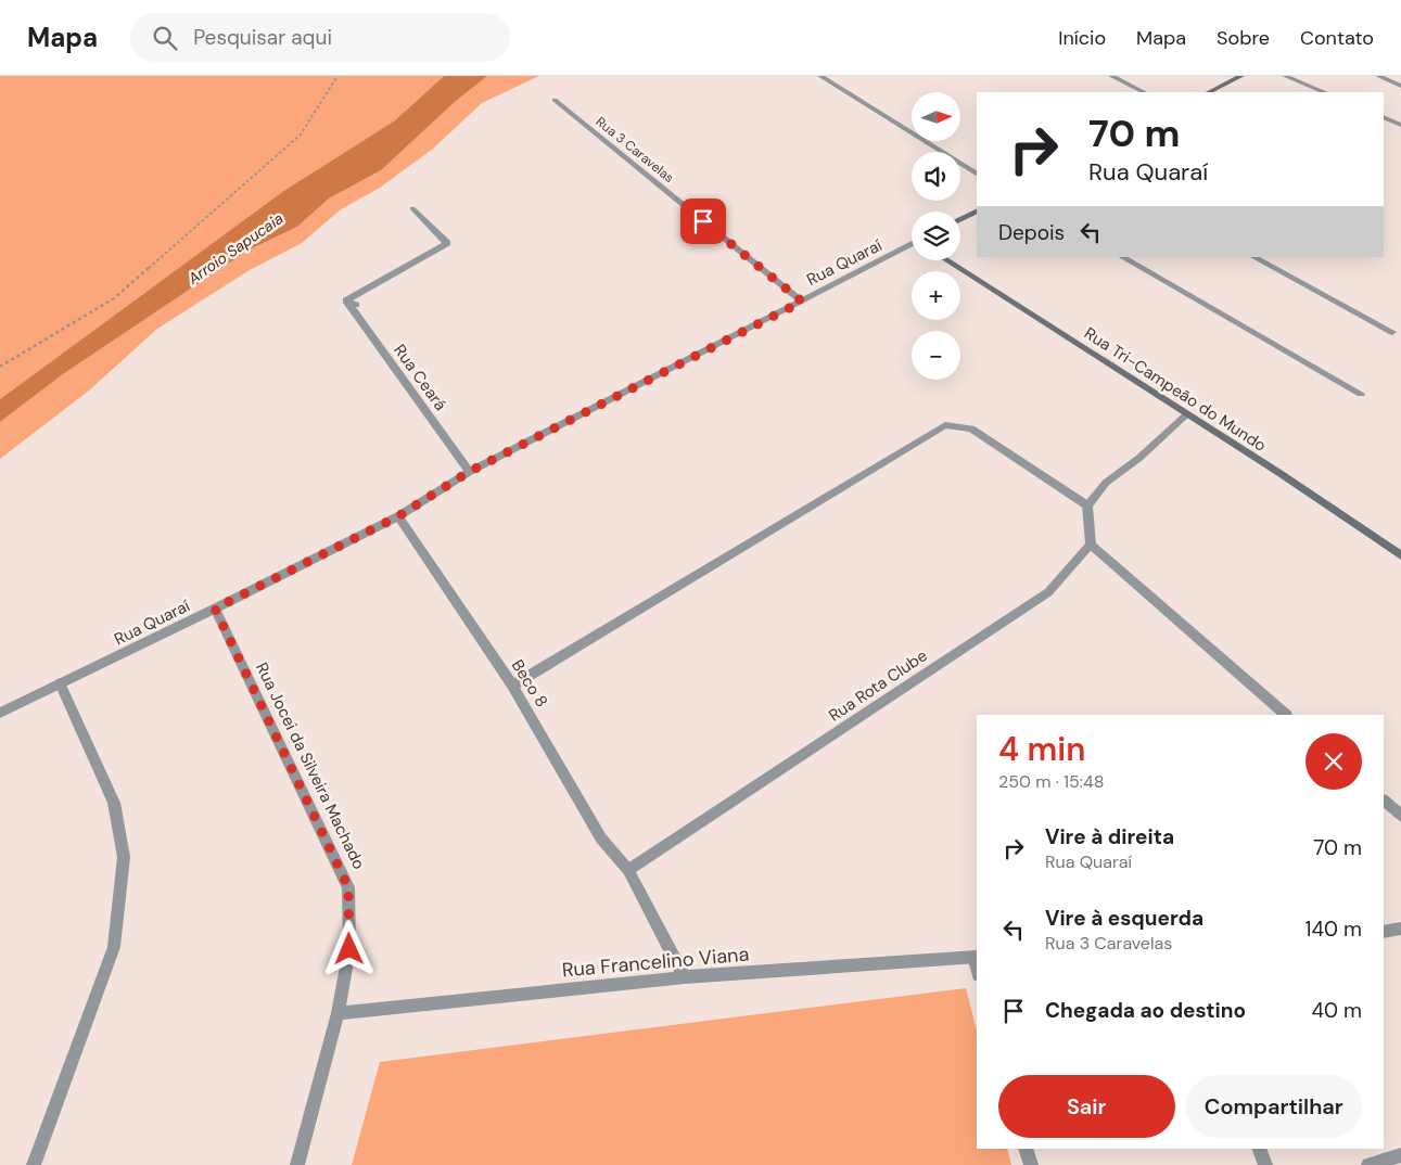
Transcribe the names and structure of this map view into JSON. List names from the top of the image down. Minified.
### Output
{"streets":{"street":["Rua 3 Caravelas","Rua Quaraí","Rua Ceará","Rua Tri-Campeão do Mundo","Beco 8","Rua Rota Clube","Rua Jocei da Silveira Machado","Rua Francelino Viana"]},"crossings":[["Rua 3 Caravelas","Rua Quaraí"],["Rua Quaraí","Rua Ceará"],["Rua Quaraí","Beco 8"],["Rua Quaraí","Rua Jocei da Silveira Machado"],["Beco 8","Rua Rota Clube"],["Rua Jocei da Silveira Machado","Rua Francelino Viana"]],"water":["Arroio Sapucaia"],"north":"right","page":{"header":"Mapa","search":"Pesquisar aqui","nav":["Início","Mapa","Sobre","Contato"],"map_buttons":["+","−"],"turn":["70 m","Rua Quaraí"],"then":"Depois","heading":["4 min","250 m · 15:48"],"list":[{"name":"Vire à direita","note":"Rua Quaraí","value":"70 m"},{"name":"Vire à esquerda","note":"Rua 3 Caravelas","value":"140 m"},{"name":"Chegada ao destino","value":"40 m"}],"buttons":["Sair","Compartilhar"]}}
